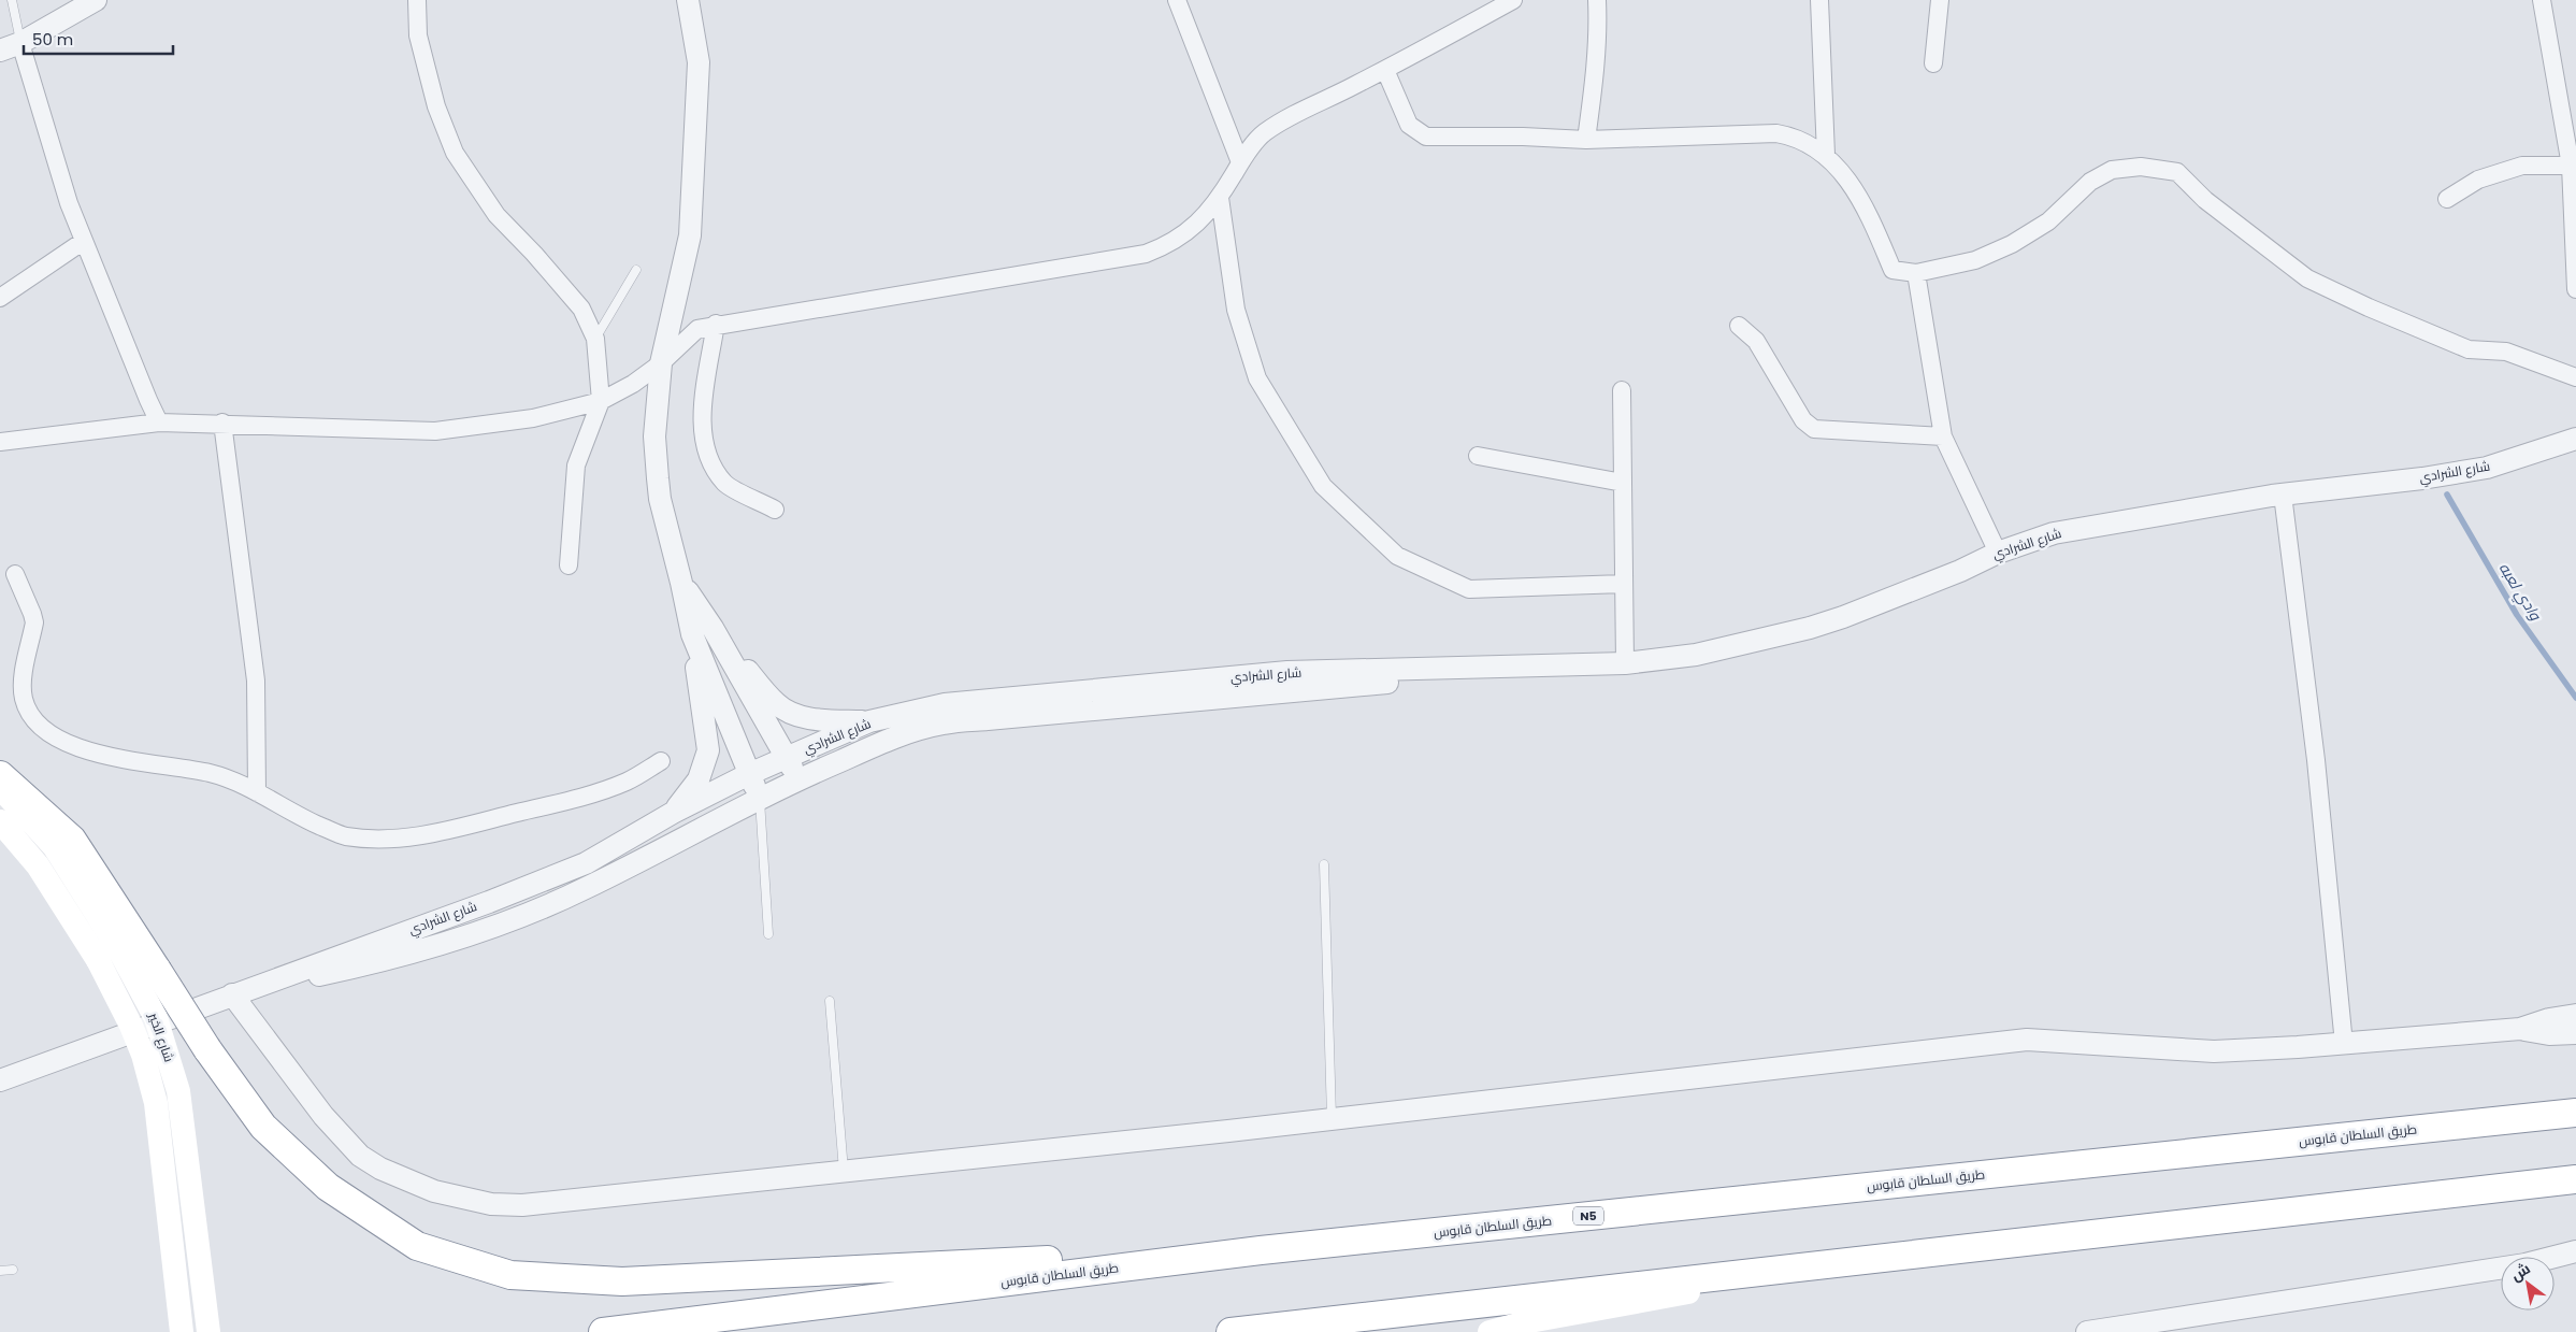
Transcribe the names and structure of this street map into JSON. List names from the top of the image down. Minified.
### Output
{"streets":{"highway":["طريق السلطان قابوس","N5"],"main road":["شارع الخير"],"street":["شارع الشرادي"]},"water":["وادي لعبه"],"scale_bar":"50 m","north":"top left"}
